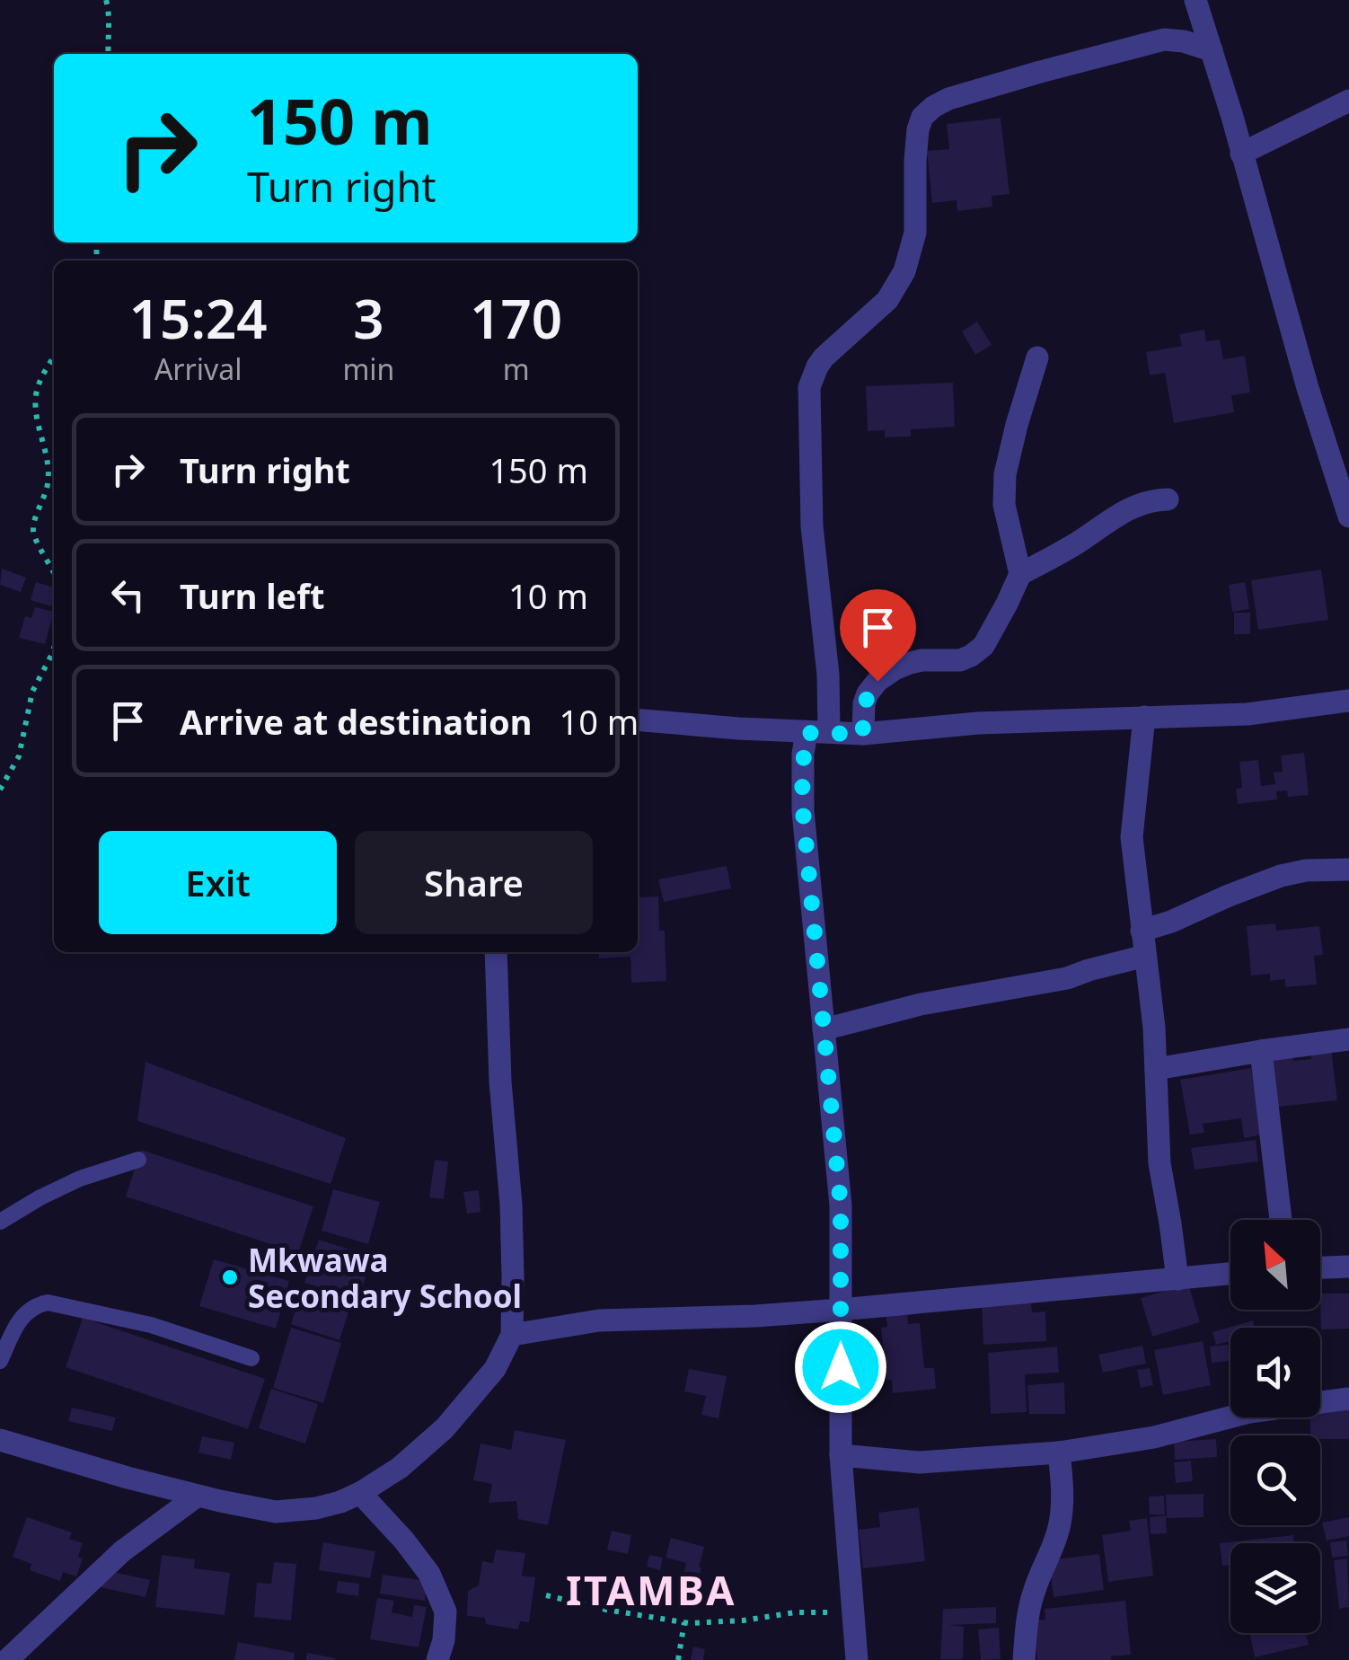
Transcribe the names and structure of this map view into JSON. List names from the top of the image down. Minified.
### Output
{"districts":["ITAMBA"],"places":["Mkwawa Secondary School"],"north":"top left","page":{"turn":["150 m","Turn right"],"eta":["15:24","Arrival","3","min","170","m"],"list":[{"name":"Turn right","value":"150 m"},{"name":"Turn left","value":"10 m"},{"name":"Arrive at destination","value":"10 m"}],"buttons":["Exit","Share"]}}
